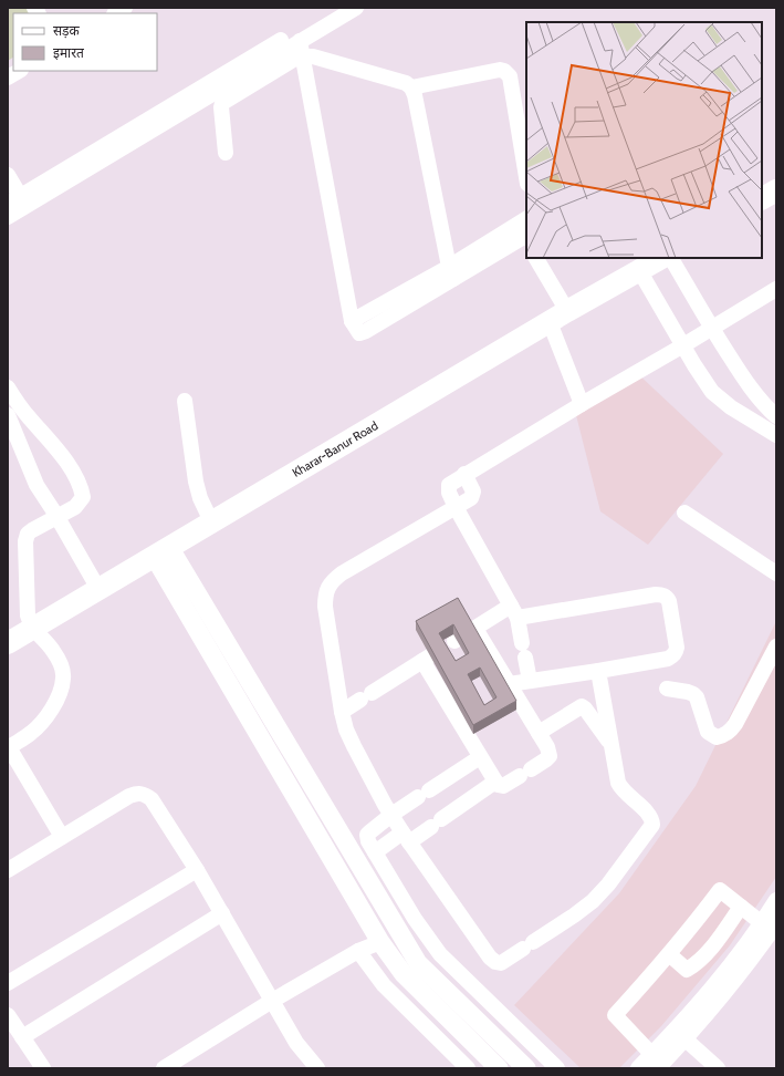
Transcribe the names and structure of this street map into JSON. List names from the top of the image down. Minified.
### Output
{"streets":{"highway":["Kharar-Banur Road"]},"legend":["सड़क","इमारत"]}
